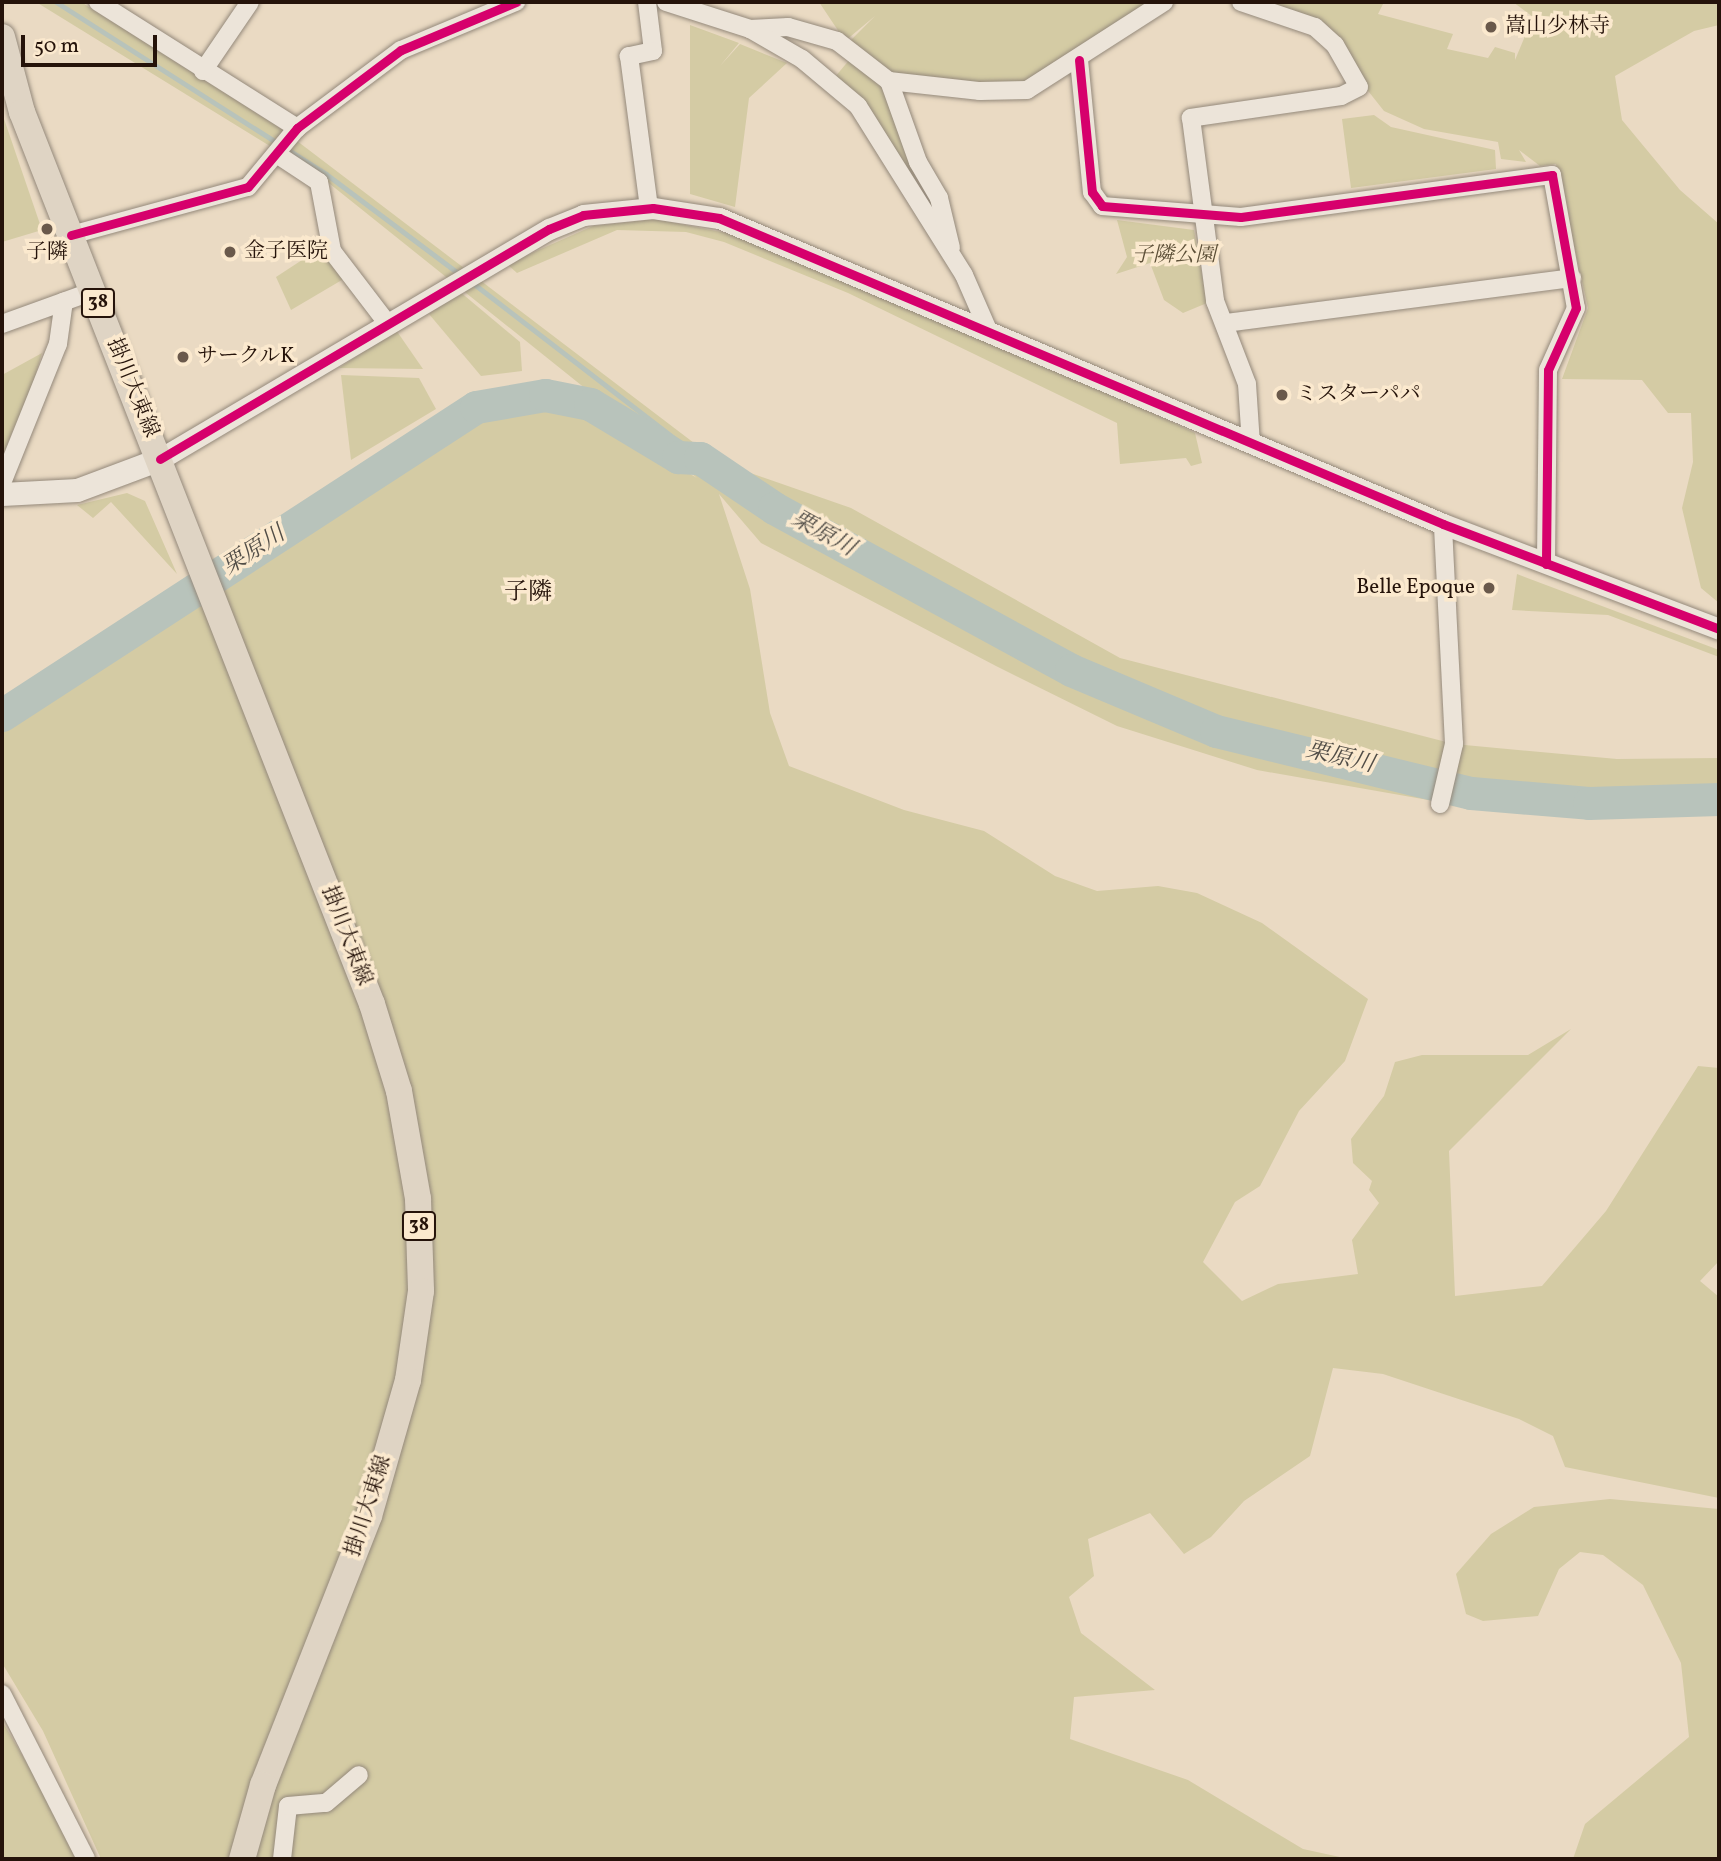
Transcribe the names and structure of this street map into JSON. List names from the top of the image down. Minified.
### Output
{"streets":{"main road":["38","掛川大東線"]},"districts":["子隣"],"water":["栗原川"],"parks":["子隣公園"],"places":["嵩山少林寺","子隣","金子医院","サークルK","ミスターパパ","Belle Epoque"],"scale_bar":"50 m"}
